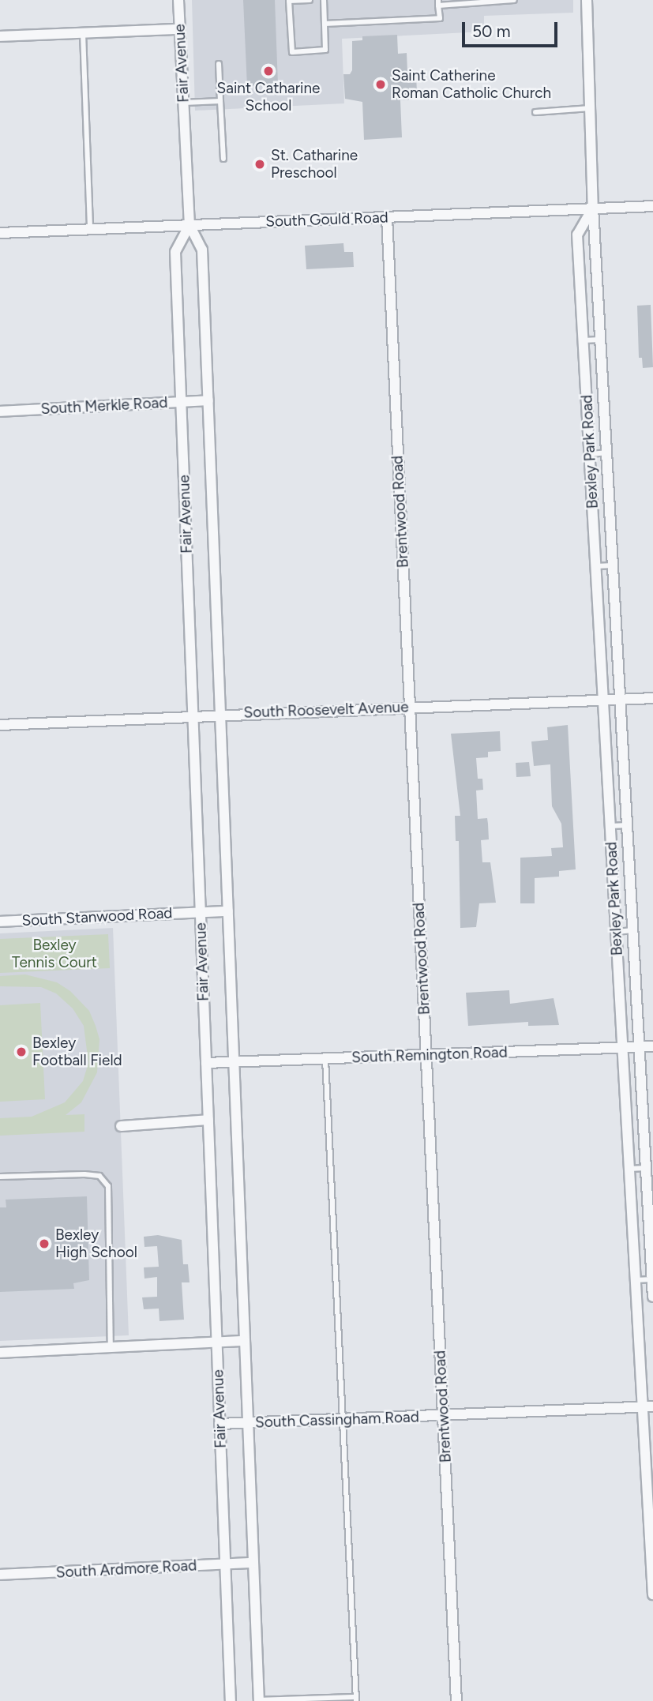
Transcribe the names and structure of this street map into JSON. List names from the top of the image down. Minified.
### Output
{"streets":{"street":["Fair Avenue","South Gould Road","South Merkle Road","Bexley Park Road","Brentwood Road","South Roosevelt Avenue","South Stanwood Road","South Remington Road","South Cassingham Road","South Ardmore Road"]},"crossings":[["Fair Avenue","South Gould Road"],["Fair Avenue","South Merkle Road"],["Fair Avenue","South Roosevelt Avenue"],["Fair Avenue","South Stanwood Road"],["Fair Avenue","South Remington Road"],["Fair Avenue","South Cassingham Road"],["Fair Avenue","South Ardmore Road"],["South Gould Road","Bexley Park Road"],["South Gould Road","Brentwood Road"],["Bexley Park Road","South Roosevelt Avenue"],["Bexley Park Road","South Remington Road"],["Bexley Park Road","South Cassingham Road"],["Brentwood Road","South Roosevelt Avenue"],["Brentwood Road","South Remington Road"],["Brentwood Road","South Cassingham Road"]],"parks":["Bexley Tennis Court"],"places":["Saint Catharine School","Saint Catherine Roman Catholic Church","St. Catharine Preschool","Bexley Football Field","Bexley High School"],"scale_bar":"50 m"}
